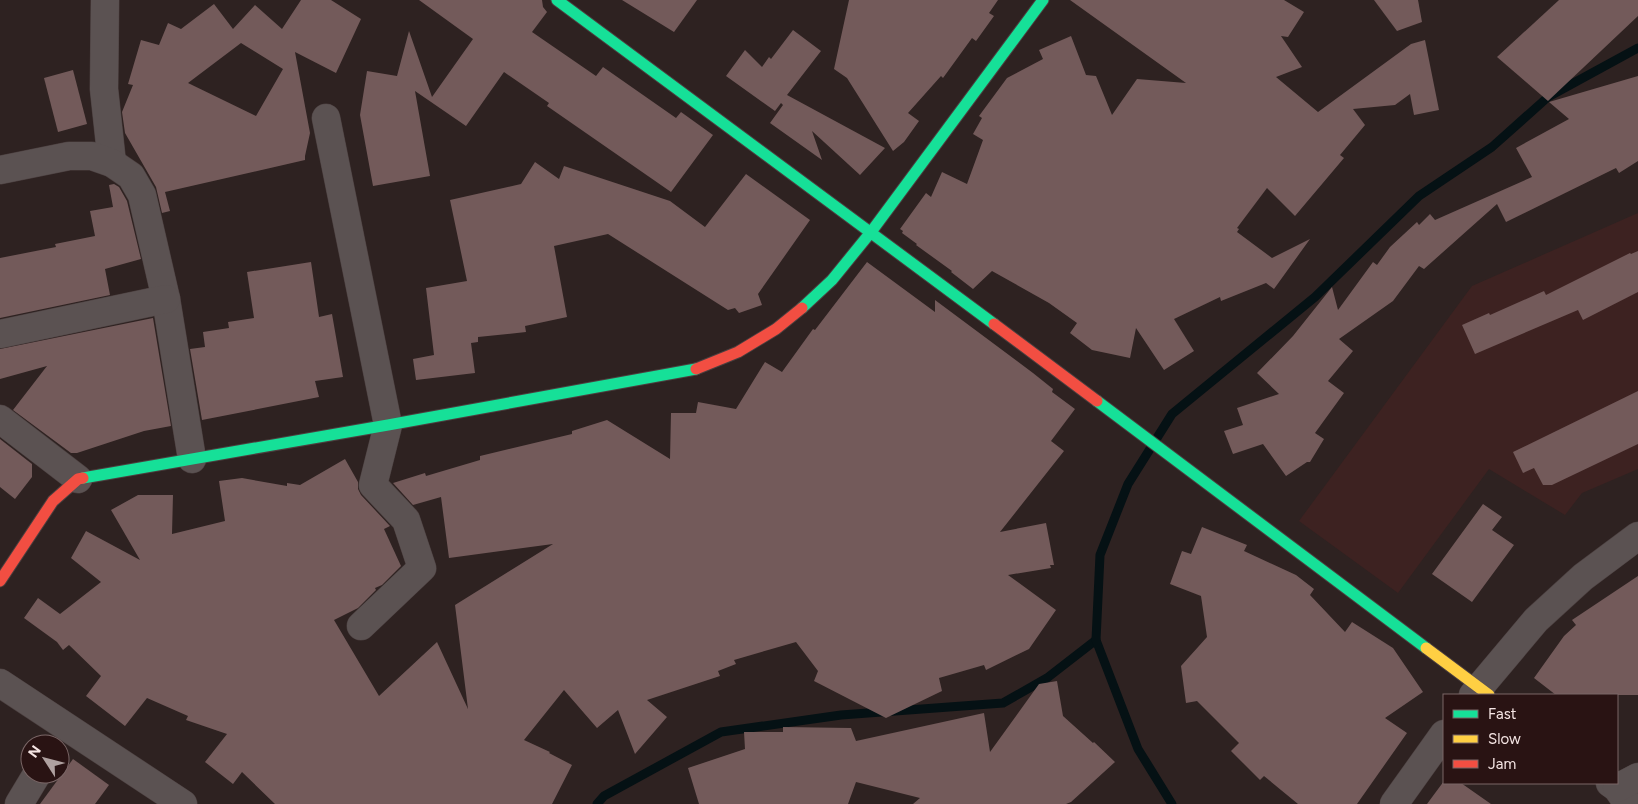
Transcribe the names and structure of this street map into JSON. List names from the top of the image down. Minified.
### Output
{"legend":["Fast","Slow","Jam"],"north":"top left"}
